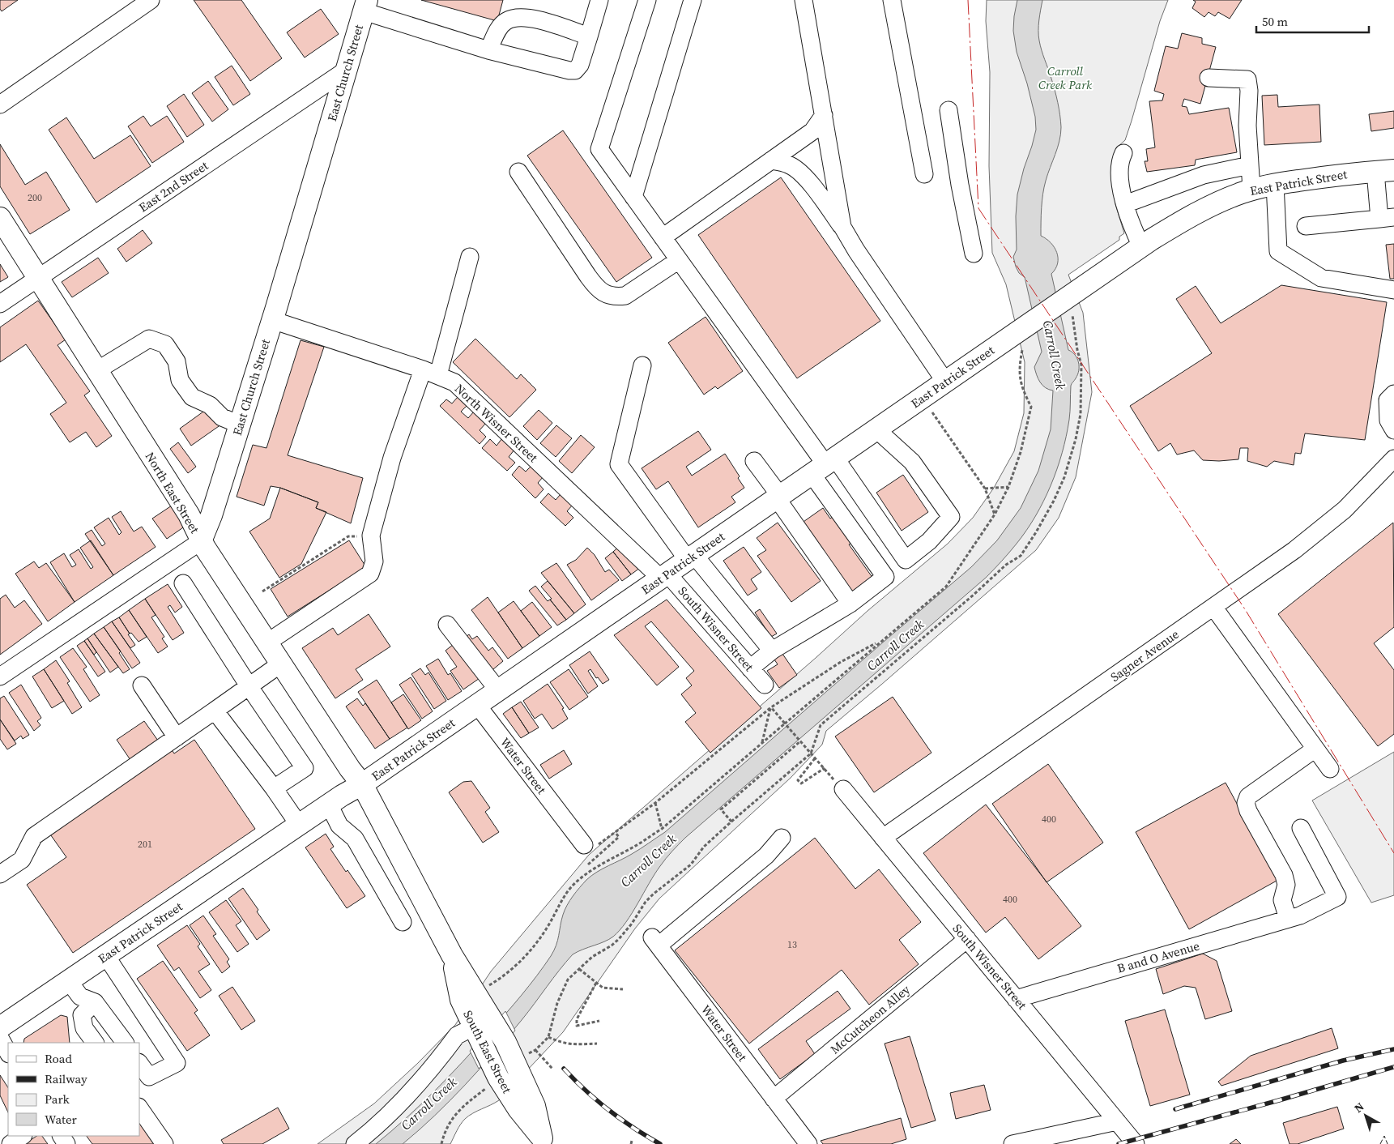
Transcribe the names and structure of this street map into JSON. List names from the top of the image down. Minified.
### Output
{"streets":{"main road":["East Church Street","East Patrick Street","North East Street","South East Street"],"street":["East 2nd Street","North Wisner Street","South Wisner Street","Sagner Avenue","Water Street","B and O Avenue","McCutcheon Alley"]},"crossings":[["East Church Street","East 2nd Street"],["East Church Street","North Wisner Street"],["East Church Street","North East Street"],["East Patrick Street","North Wisner Street"],["East Patrick Street","North East Street"],["East Patrick Street","South Wisner Street"],["East Patrick Street","Water Street"],["East Patrick Street","South East Street"],["East 2nd Street","North East Street"],["North Wisner Street","South Wisner Street"],["North East Street","South East Street"],["South Wisner Street","Sagner Avenue"],["South Wisner Street","B and O Avenue"],["South Wisner Street","McCutcheon Alley"],["Water Street","McCutcheon Alley"]],"water":["Carroll Creek"],"parks":["Carroll Creek Park"],"house_numbers":["200","400","201","400","13"],"legend":["Road","Railway","Park","Water"],"scale_bar":"50 m","north":"top left"}
